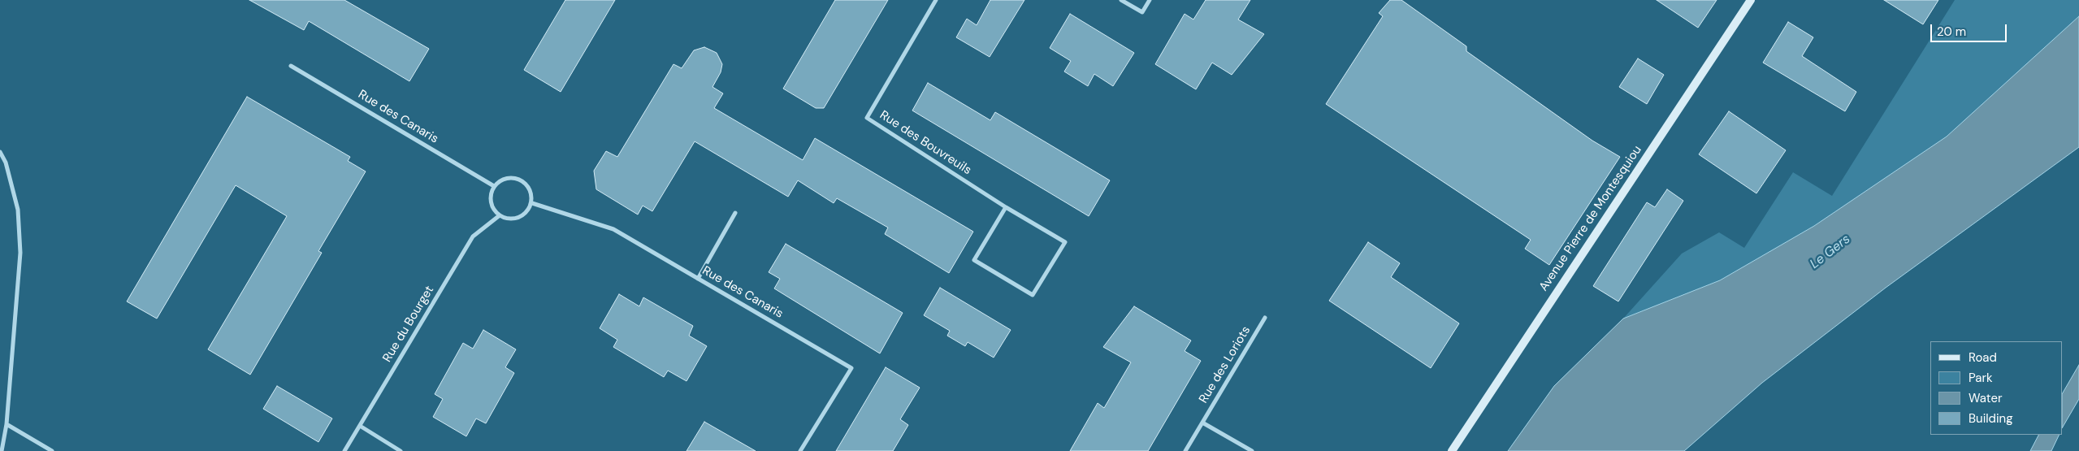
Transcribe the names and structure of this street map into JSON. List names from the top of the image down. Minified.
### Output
{"streets":{"street":["Rue des Canaris","Rue des Bouvreuils","Avenue Pierre de Montesquiou","Rue du Bourget","Rue des Loriots"]},"crossings":[["Rue des Canaris","Rue du Bourget"]],"water":["Le Gers"],"legend":["Road","Park","Water","Building"],"scale_bar":"20 m"}
